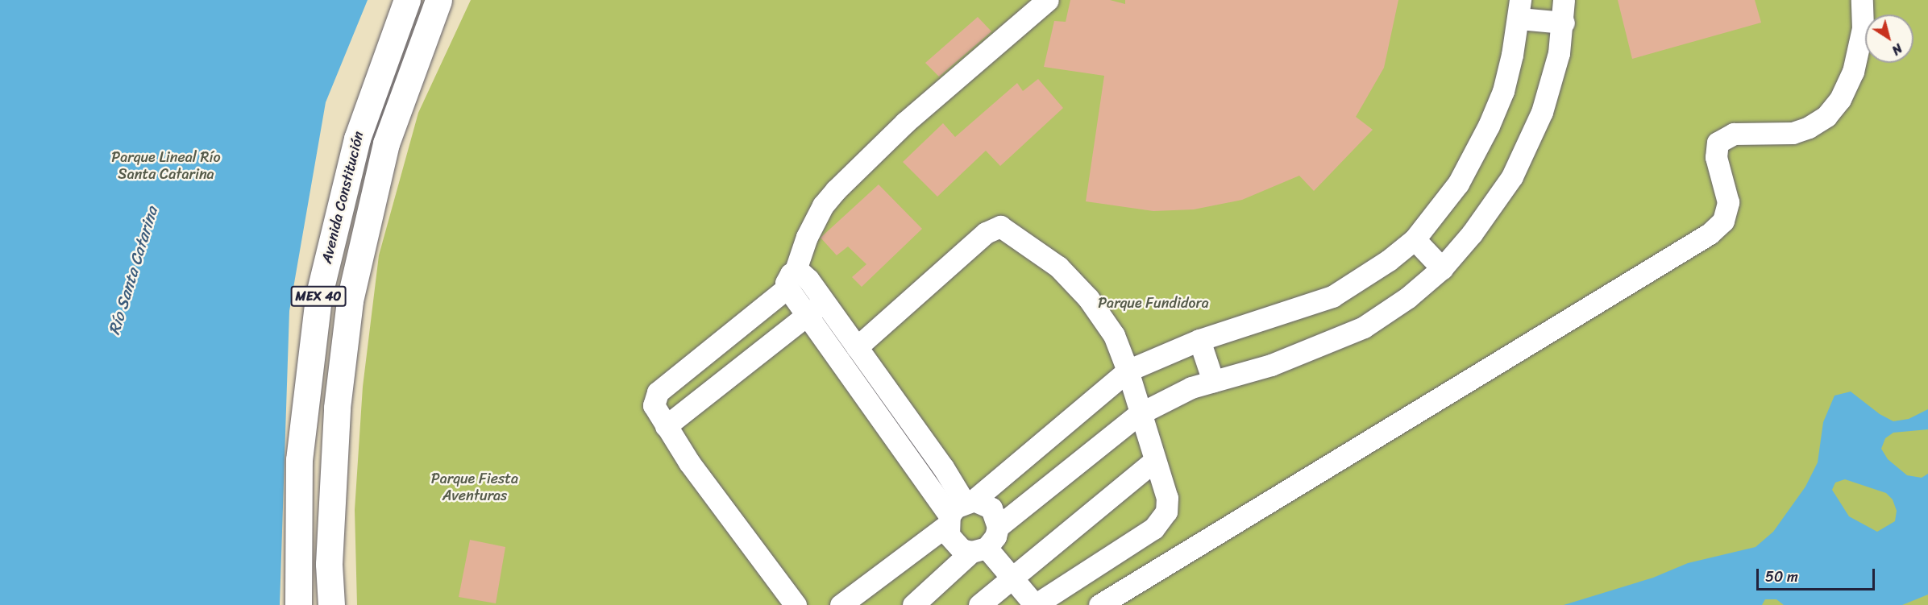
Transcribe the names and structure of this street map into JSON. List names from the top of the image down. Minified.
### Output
{"streets":{"highway":["Avenida Constitución","MEX 40"]},"water":["Río Santa Catarina"],"parks":["Parque Lineal Río Santa Catarina","Parque Fundidora","Parque Fiesta Aventuras"],"scale_bar":"50 m","north":"bottom right"}
